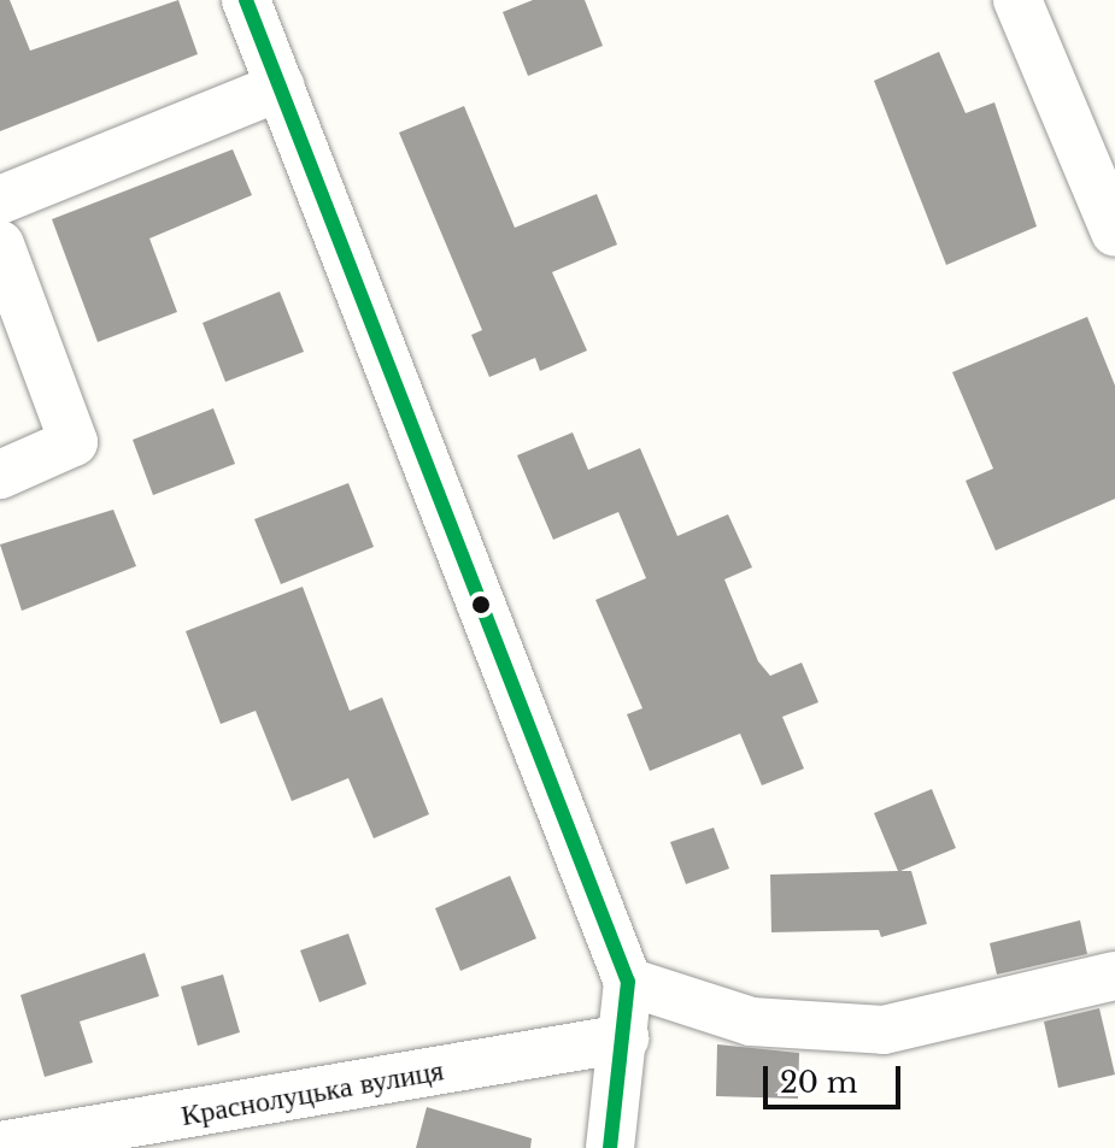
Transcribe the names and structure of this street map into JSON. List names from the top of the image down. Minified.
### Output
{"streets":{"street":["Краснолуцька вулиця"]},"scale_bar":"20 m"}
